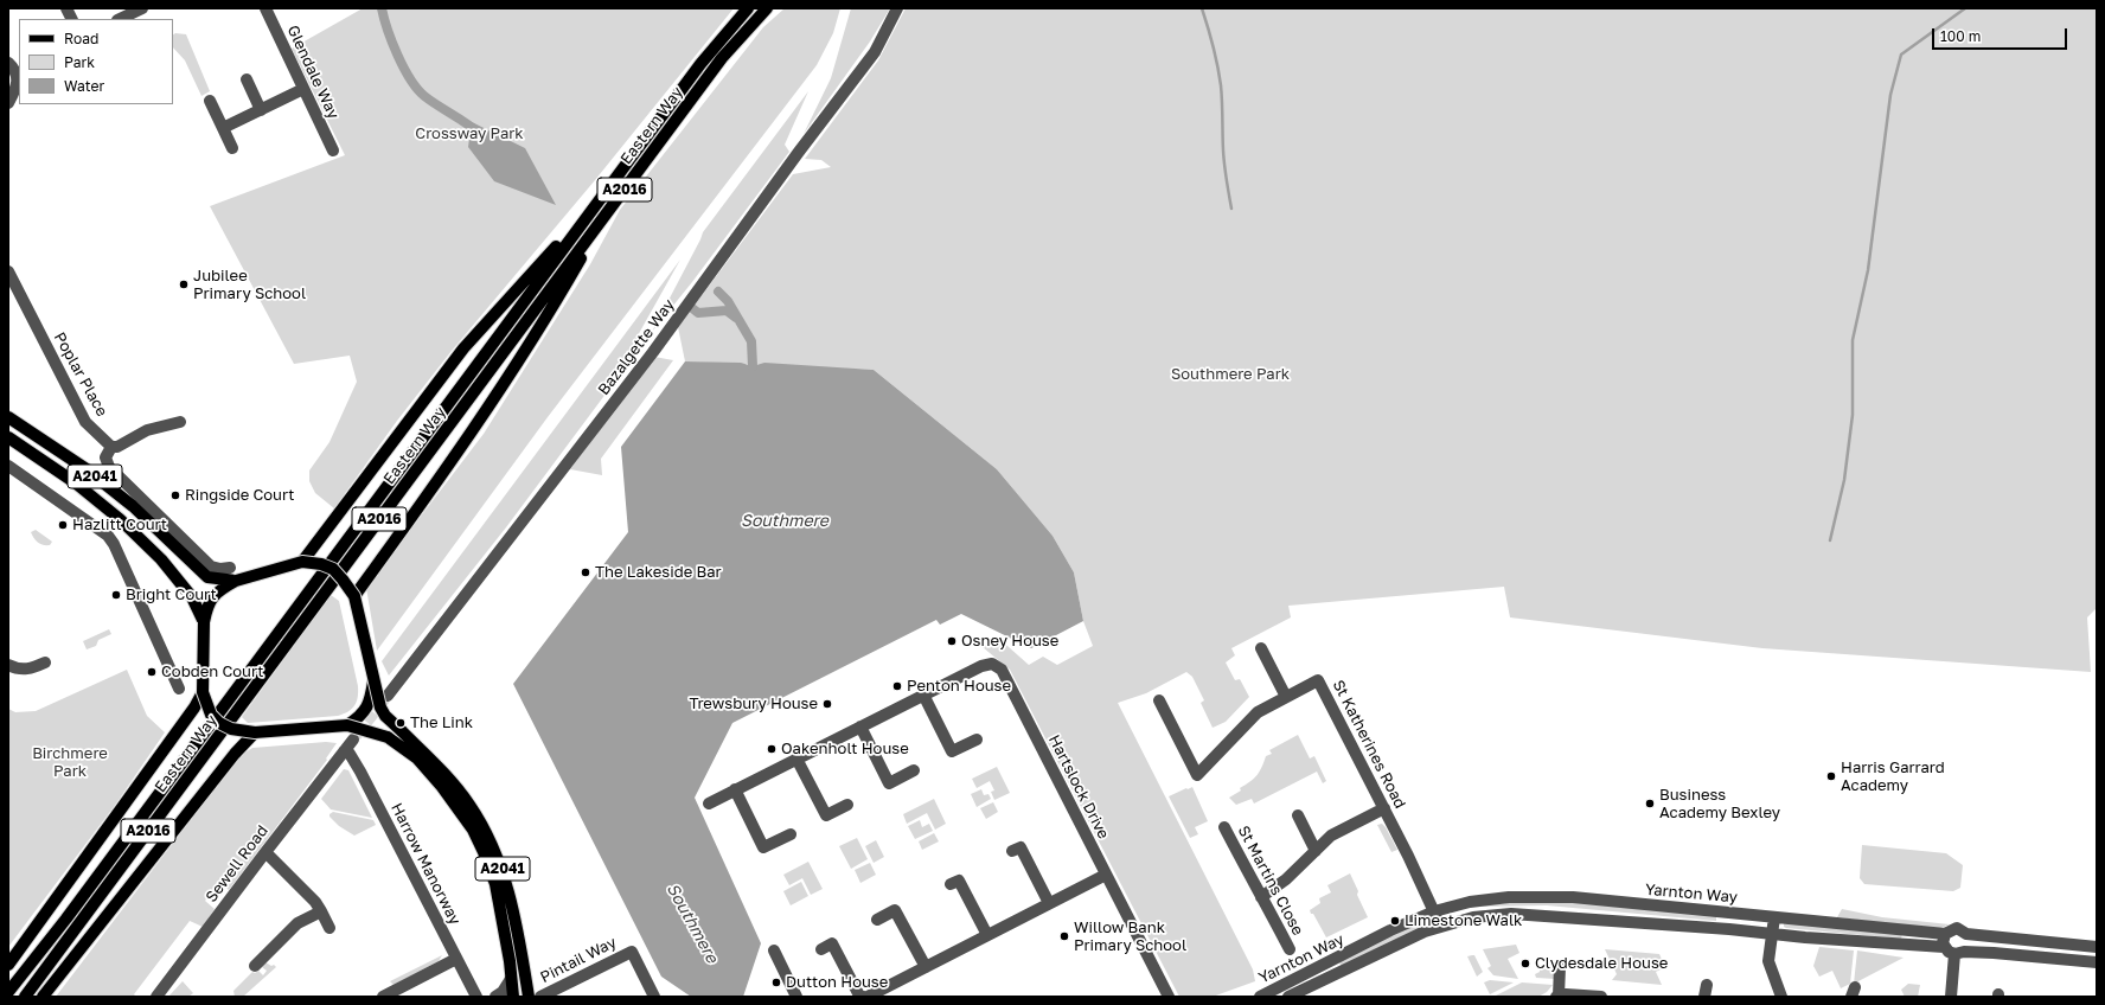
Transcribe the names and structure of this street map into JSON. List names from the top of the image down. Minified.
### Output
{"streets":{"main road":["Eastern Way","A2016","A2041"],"street":["Glendale Way","Bazalgette Way","Poplar Place","St Katherines Road","Hartslock Drive","Sewell Road","Harrow Manorway","St Martins Close","Yarnton Way","Pintail Way"]},"crossings":[["St Katherines Road","Yarnton Way"],["Sewell Road","Harrow Manorway"]],"water":["Southmere"],"parks":["Crossway Park","Southmere Park","Birchmere Park"],"places":["Jubilee Primary School","Ringside Court","Hazlitt Court","The Lakeside Bar","Bright Court","Osney House","Cobden Court","Penton House","Trewsbury House","The Link","Oakenholt House","Harris Garrard Academy","Business Academy Bexley","Limestone Walk","Willow Bank Primary School","Clydesdale House","Dutton House"],"legend":["Road","Park","Water"],"scale_bar":"100 m"}
